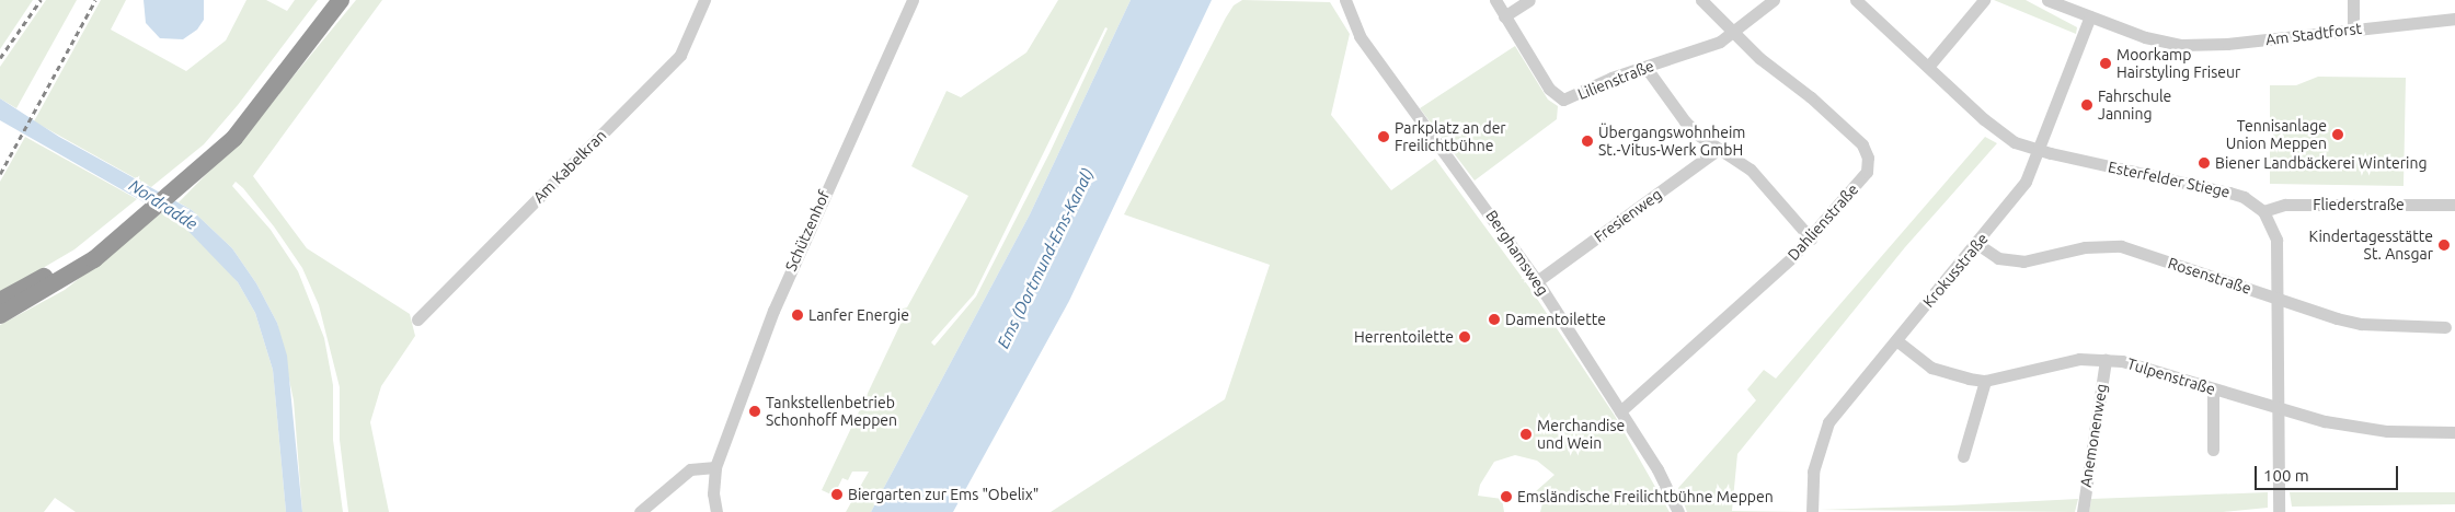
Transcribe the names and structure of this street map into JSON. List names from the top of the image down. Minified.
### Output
{"streets":{"street":["Am Stadtforst","Lilienstraße","Am Kabelkran","Esterfelder Stiege","Fliederstraße","Fresienweg","Dahlienstraße","Schützenhof","Berghamsweg","Krokusstraße","Rosenstraße","Tulpenstraße","Anemonenweg"]},"crossings":[["Am Stadtforst","Krokusstraße"],["Lilienstraße","Dahlienstraße"],["Esterfelder Stiege","Fliederstraße"],["Esterfelder Stiege","Krokusstraße"],["Fresienweg","Berghamsweg"],["Dahlienstraße","Berghamsweg"],["Krokusstraße","Rosenstraße"],["Krokusstraße","Tulpenstraße"],["Tulpenstraße","Anemonenweg"]],"water":["Nordradde","Ems (Dortmund-Ems-Kanal)"],"places":["Moorkamp Hairstyling Friseur","Fahrschule Janning","Tennisanlage Union Meppen","Parkplatz an der Freilichtbühne","Übergangswohnheim St.-Vitus-Werk GmbH","Biener Landbäckerei Wintering","Kindertagesstätte St. Ansgar","Lanfer Energie","Damentoilette","Herrentoilette","Tankstellenbetrieb Schonhoff Meppen","Merchandise und Wein","Biergarten zur Ems \"Obelix\"","Emsländische Freilichtbühne Meppen"],"scale_bar":"100 m"}
